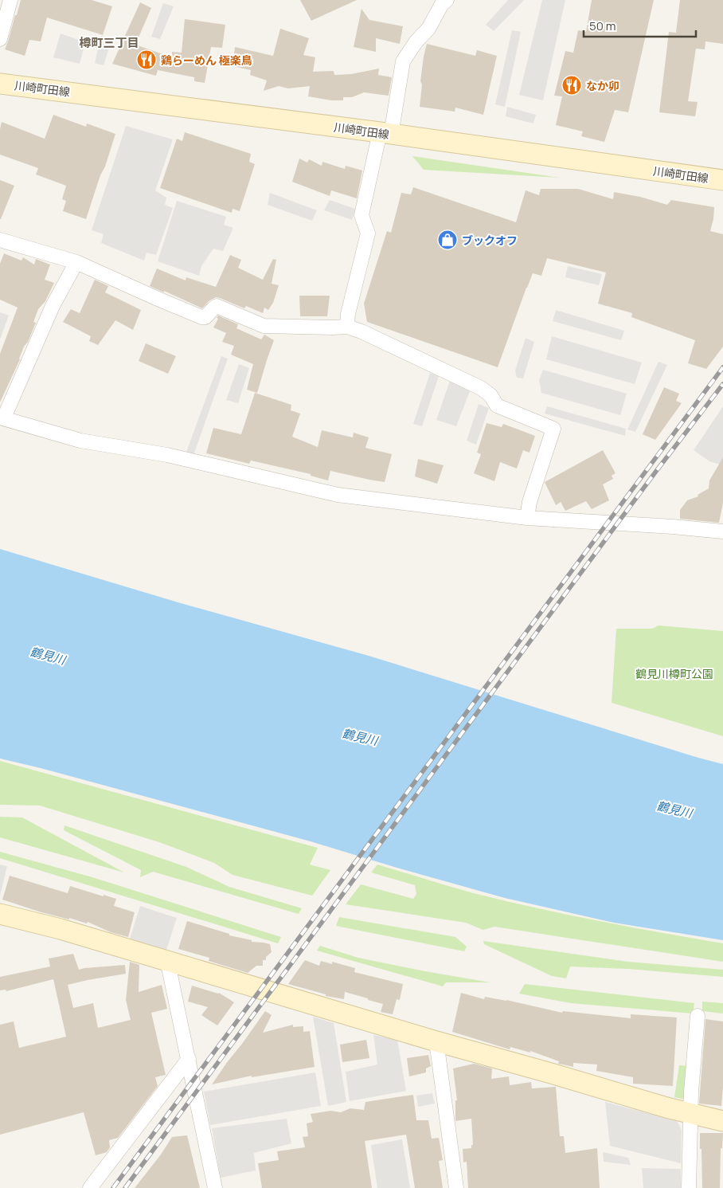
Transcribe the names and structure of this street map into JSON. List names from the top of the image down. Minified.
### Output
{"streets":{"street":["川崎町田線"]},"districts":["樽町三丁目"],"water":["鶴見川"],"parks":["鶴見川樽町公園"],"places":{"restaurant":["鶏らーめん 極楽鳥","なか卯"],"shop":["ブックオフ"]},"scale_bar":"50 m"}
